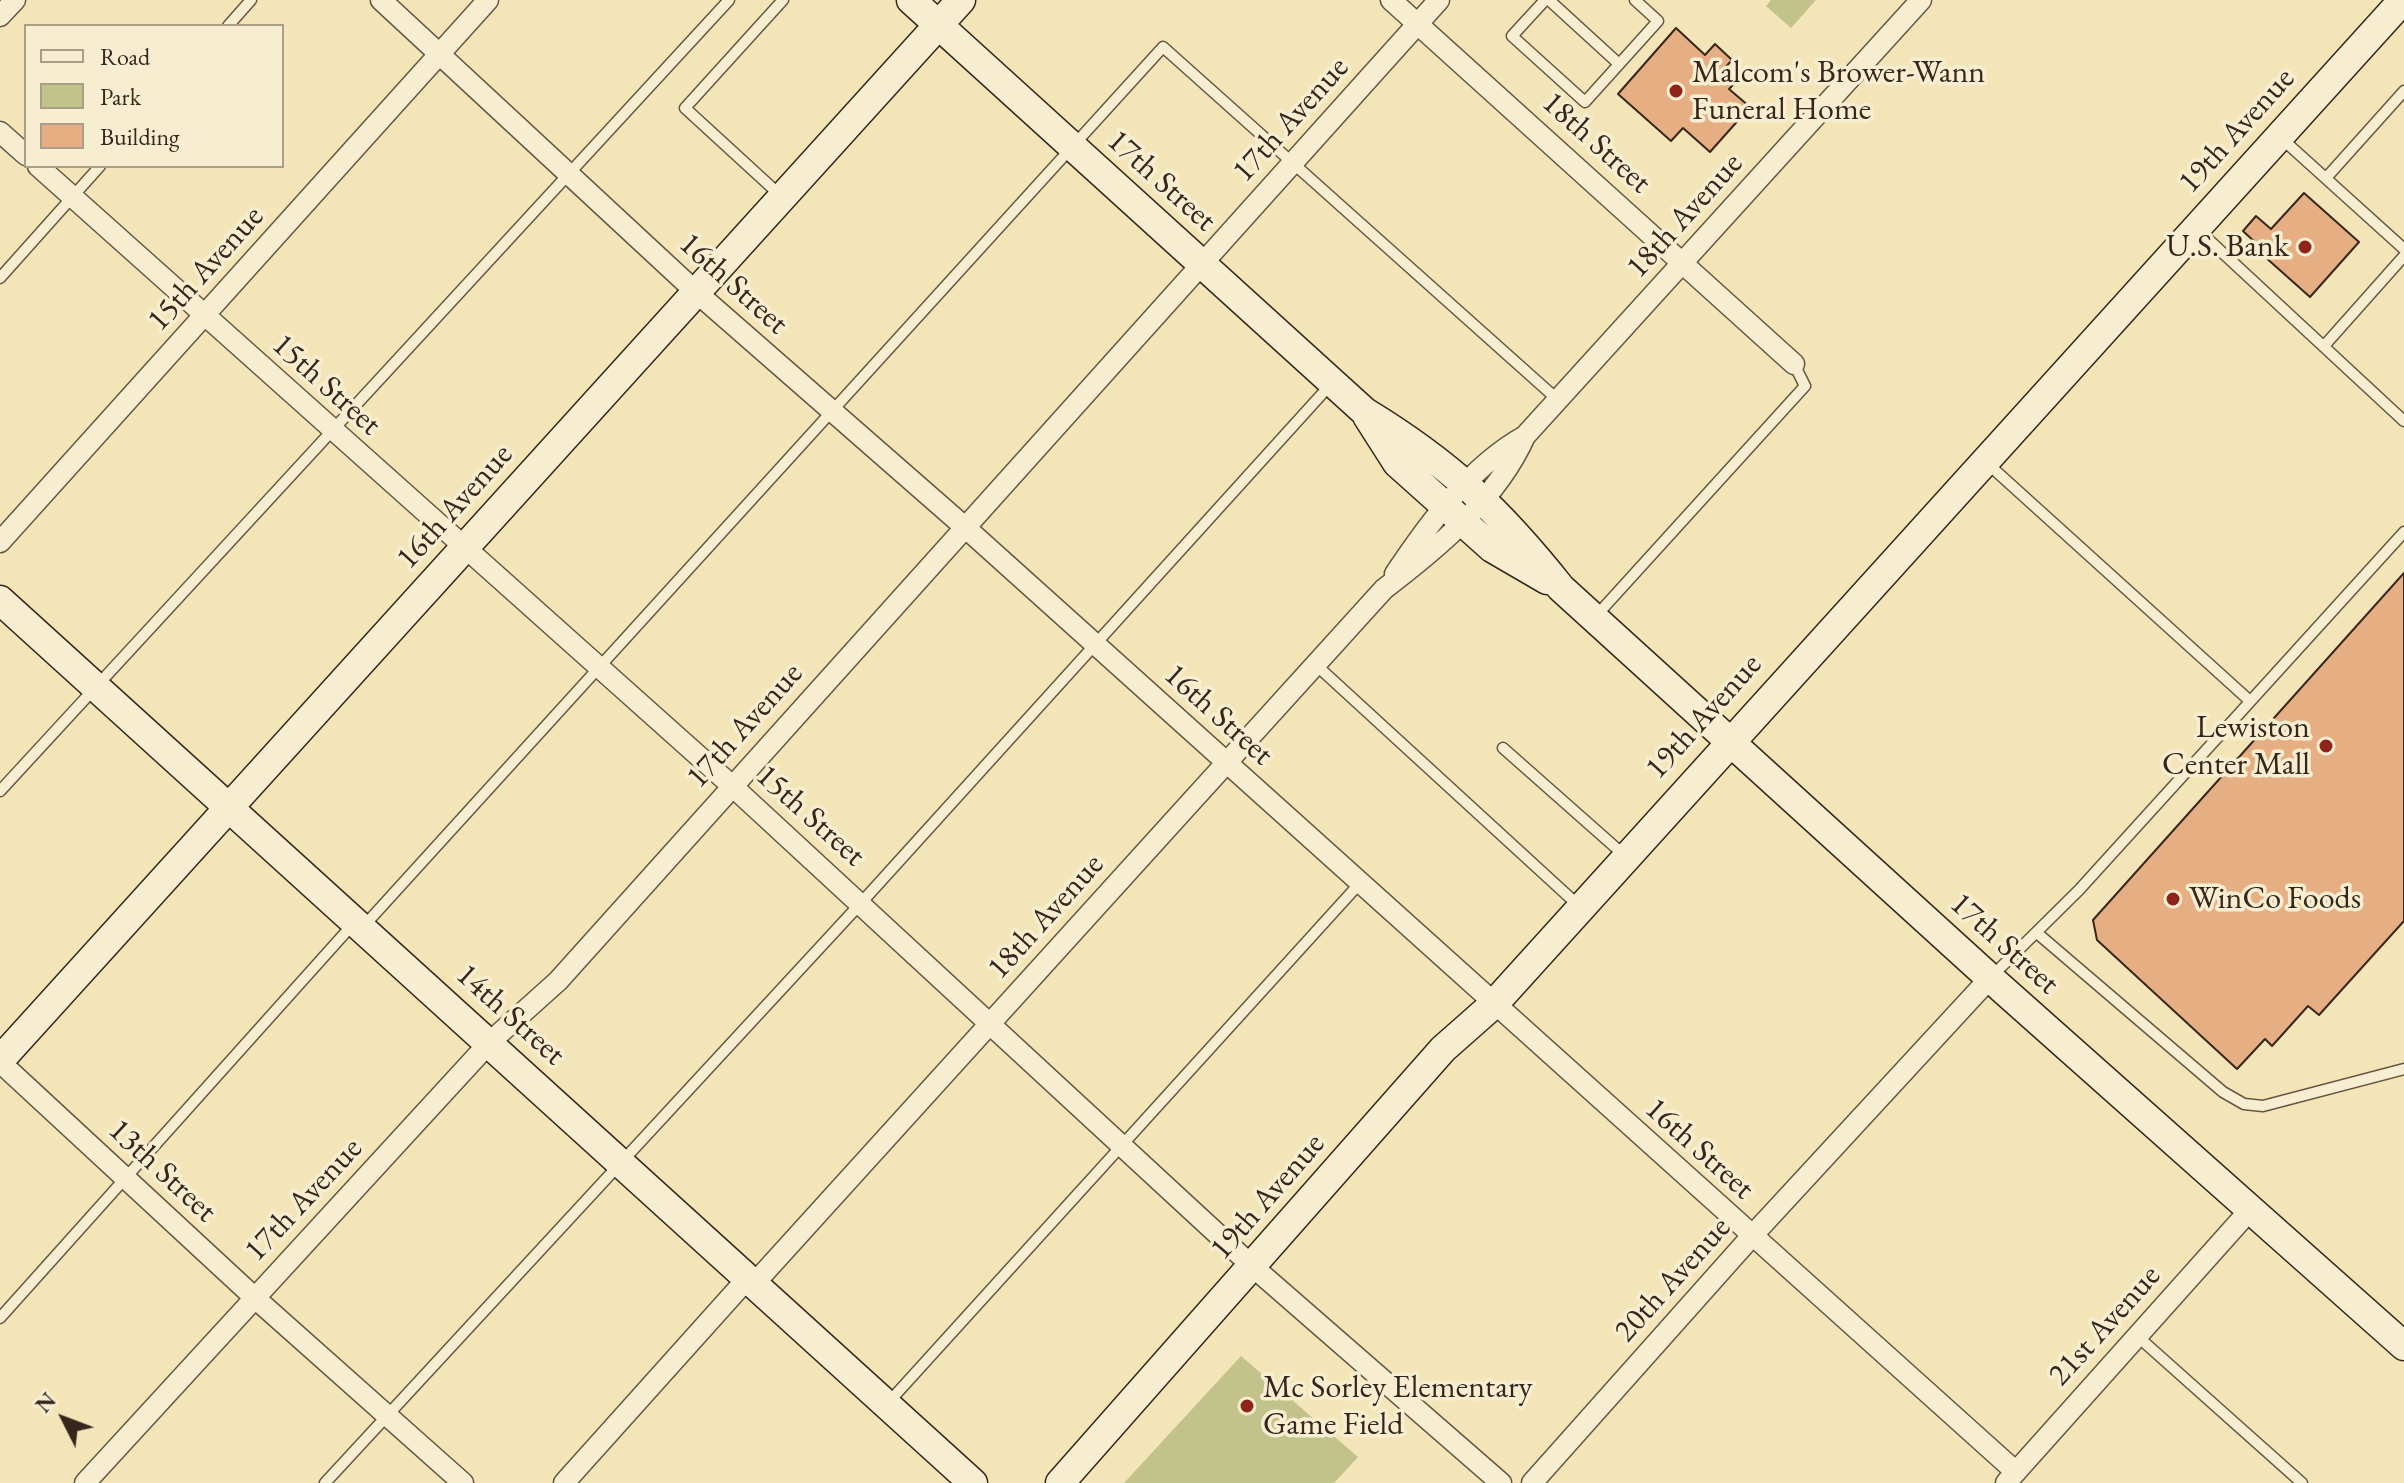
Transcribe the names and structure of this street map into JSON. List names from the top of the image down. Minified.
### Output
{"streets":{"main road":["19th Avenue","17th Street","16th Avenue","14th Street"],"street":["17th Avenue","18th Street","18th Avenue","15th Avenue","16th Street","15th Street","13th Street","20th Avenue","21st Avenue"]},"crossings":[["17th Avenue","18th Street"],["17th Avenue","17th Street"],["17th Avenue","16th Street"],["17th Avenue","15th Street"],["17th Avenue","14th Street"],["17th Avenue","13th Street"],["19th Avenue","17th Street"],["19th Avenue","16th Street"],["19th Avenue","15th Street"],["18th Street","18th Avenue"],["17th Street","18th Avenue"],["17th Street","16th Avenue"],["17th Street","20th Avenue"],["17th Street","21st Avenue"],["18th Avenue","16th Street"],["18th Avenue","15th Street"],["18th Avenue","14th Street"],["15th Avenue","16th Street"],["15th Avenue","15th Street"],["16th Street","16th Avenue"],["16th Street","20th Avenue"],["16th Street","21st Avenue"],["15th Street","16th Avenue"],["16th Avenue","14th Street"],["16th Avenue","13th Street"]],"places":["Malcom's Brower-Wann Funeral Home","U.S. Bank","Lewiston Center Mall","WinCo Foods","Mc Sorley Elementary Game Field"],"legend":["Road","Park","Building"],"north":"top left"}
